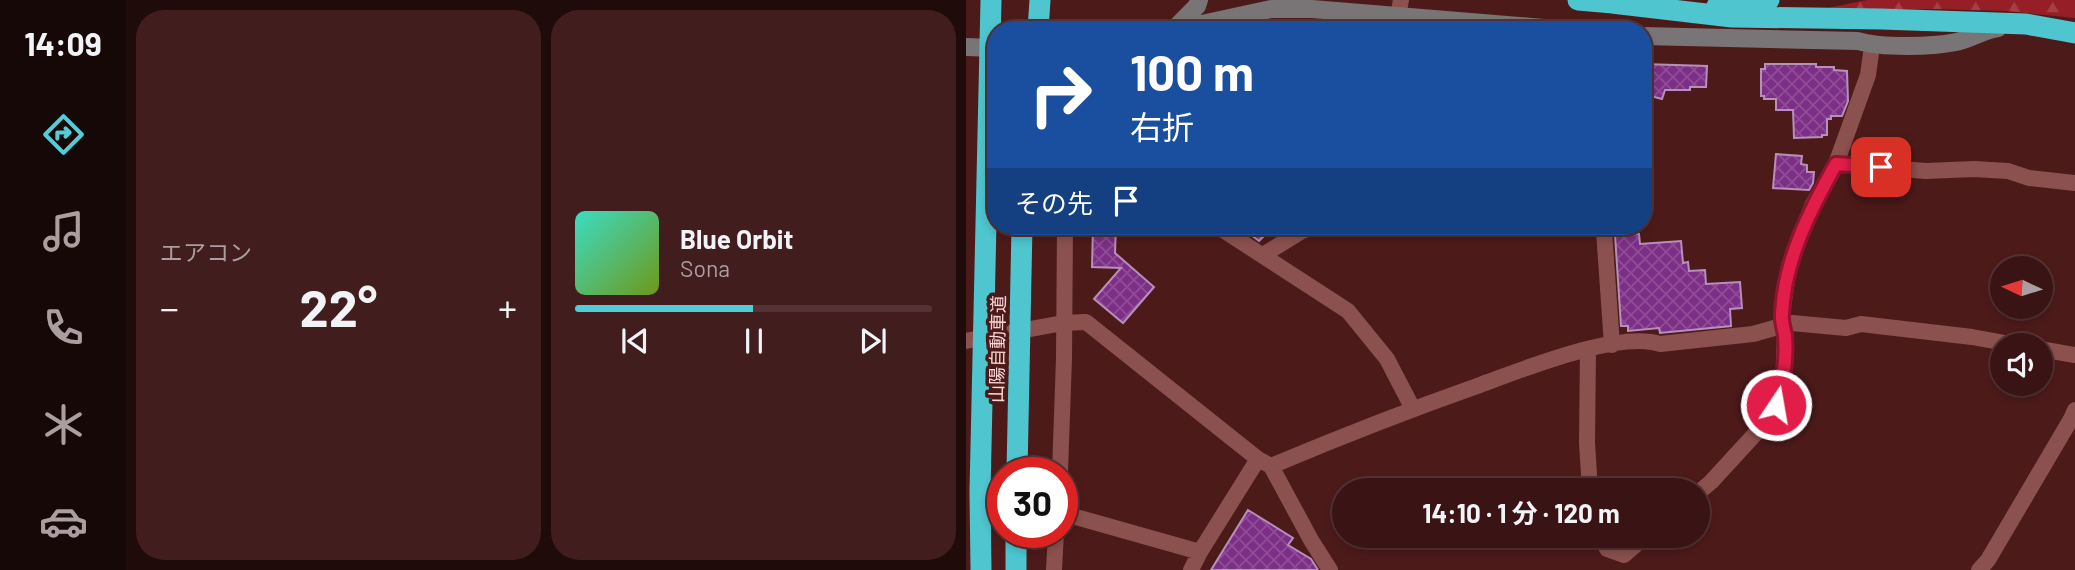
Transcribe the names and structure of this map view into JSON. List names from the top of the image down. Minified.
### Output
{"streets":{"highway":["山陽自動車道"]},"north":"left","page":{"tabs":"14:09","tile":"エアコン","turn":["100 m","右折"],"then":"その先","song":["Blue Orbit","Sona"],"heat":["−","22°","+"],"limit":"30","trip":"14:10 · 1 分 · 120 m"}}
